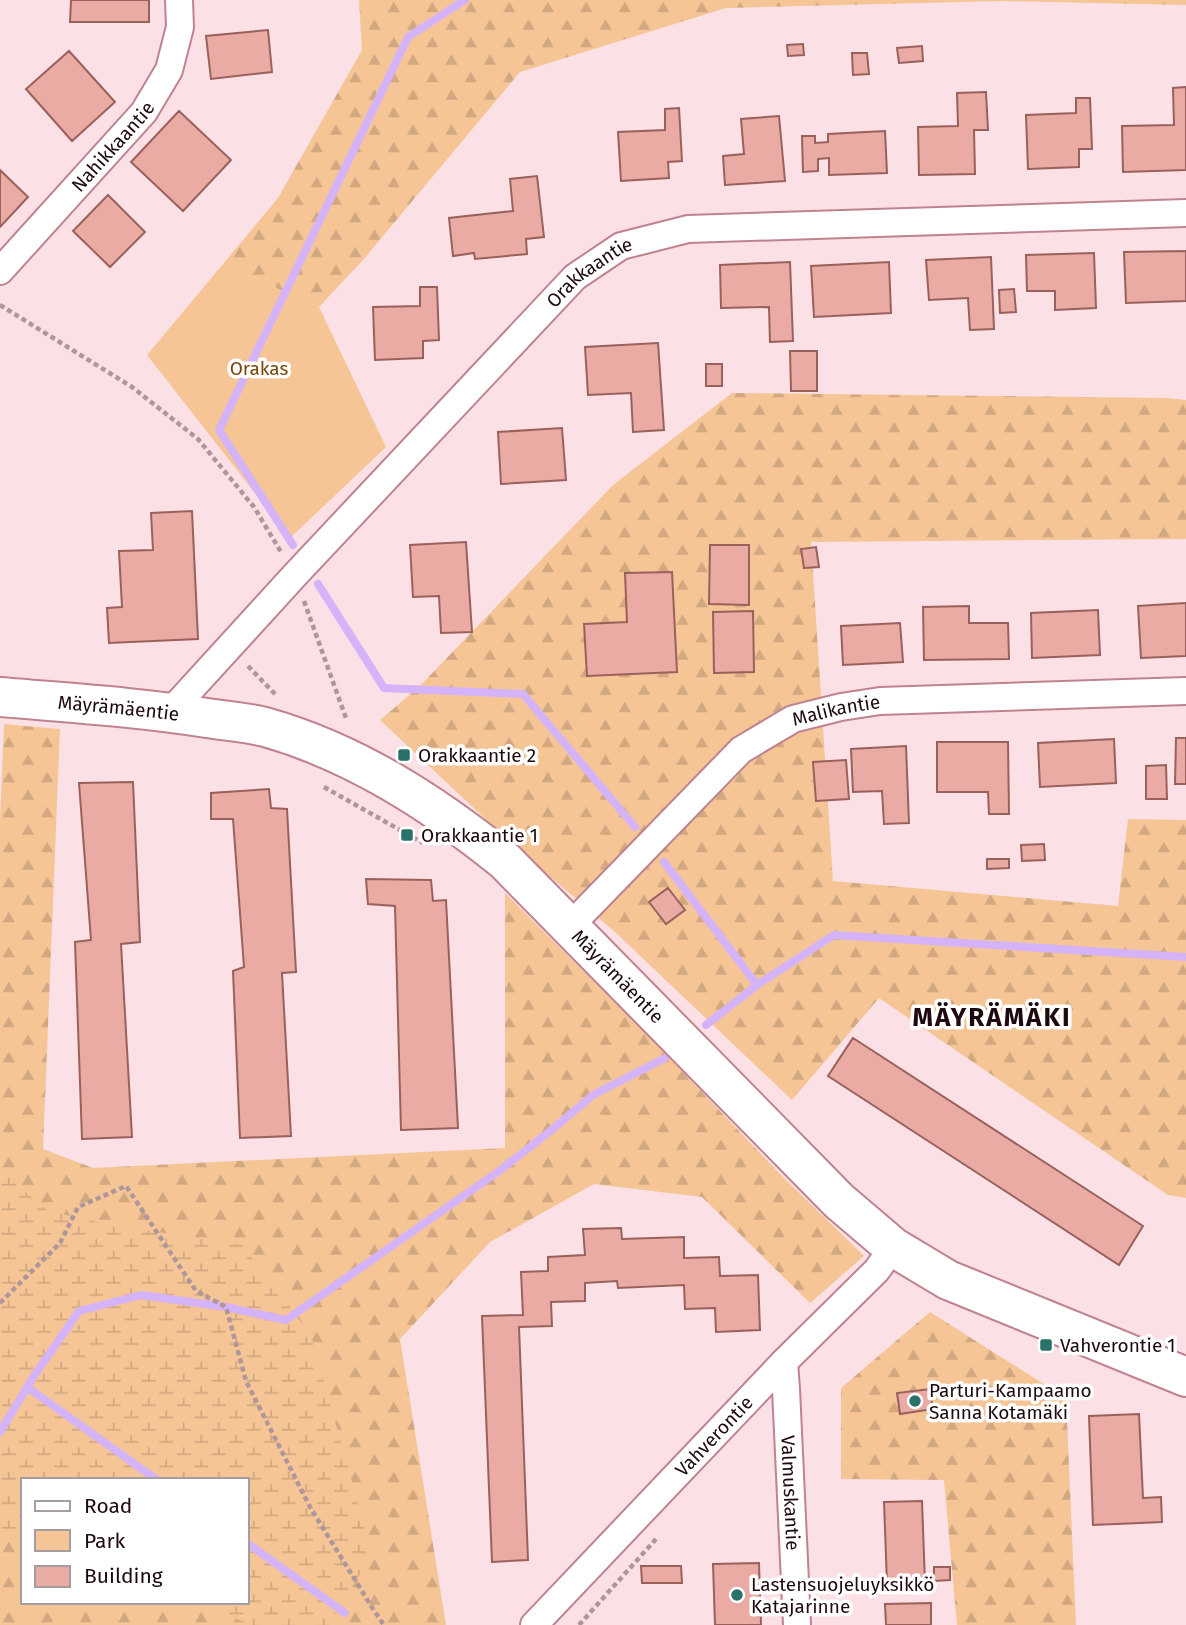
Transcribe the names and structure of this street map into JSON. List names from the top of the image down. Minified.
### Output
{"streets":{"street":["Nahikkaantie","Orakkaantie","Mäyrämäentie","Malikantie","Vahverontie","Valmuskantie"]},"crossings":[["Orakkaantie","Mäyrämäentie"],["Mäyrämäentie","Malikantie"],["Mäyrämäentie","Vahverontie"],["Vahverontie","Valmuskantie"]],"districts":["MÄYRÄMÄKI"],"parks":["Orakas"],"places":{"transit":["Orakkaantie 2","Orakkaantie 1","Vahverontie 1"],"other":["Parturi-Kampaamo Sanna Kotamäki","Lastensuojeluyksikkö Katajarinne"]},"legend":["Road","Park","Building"]}
